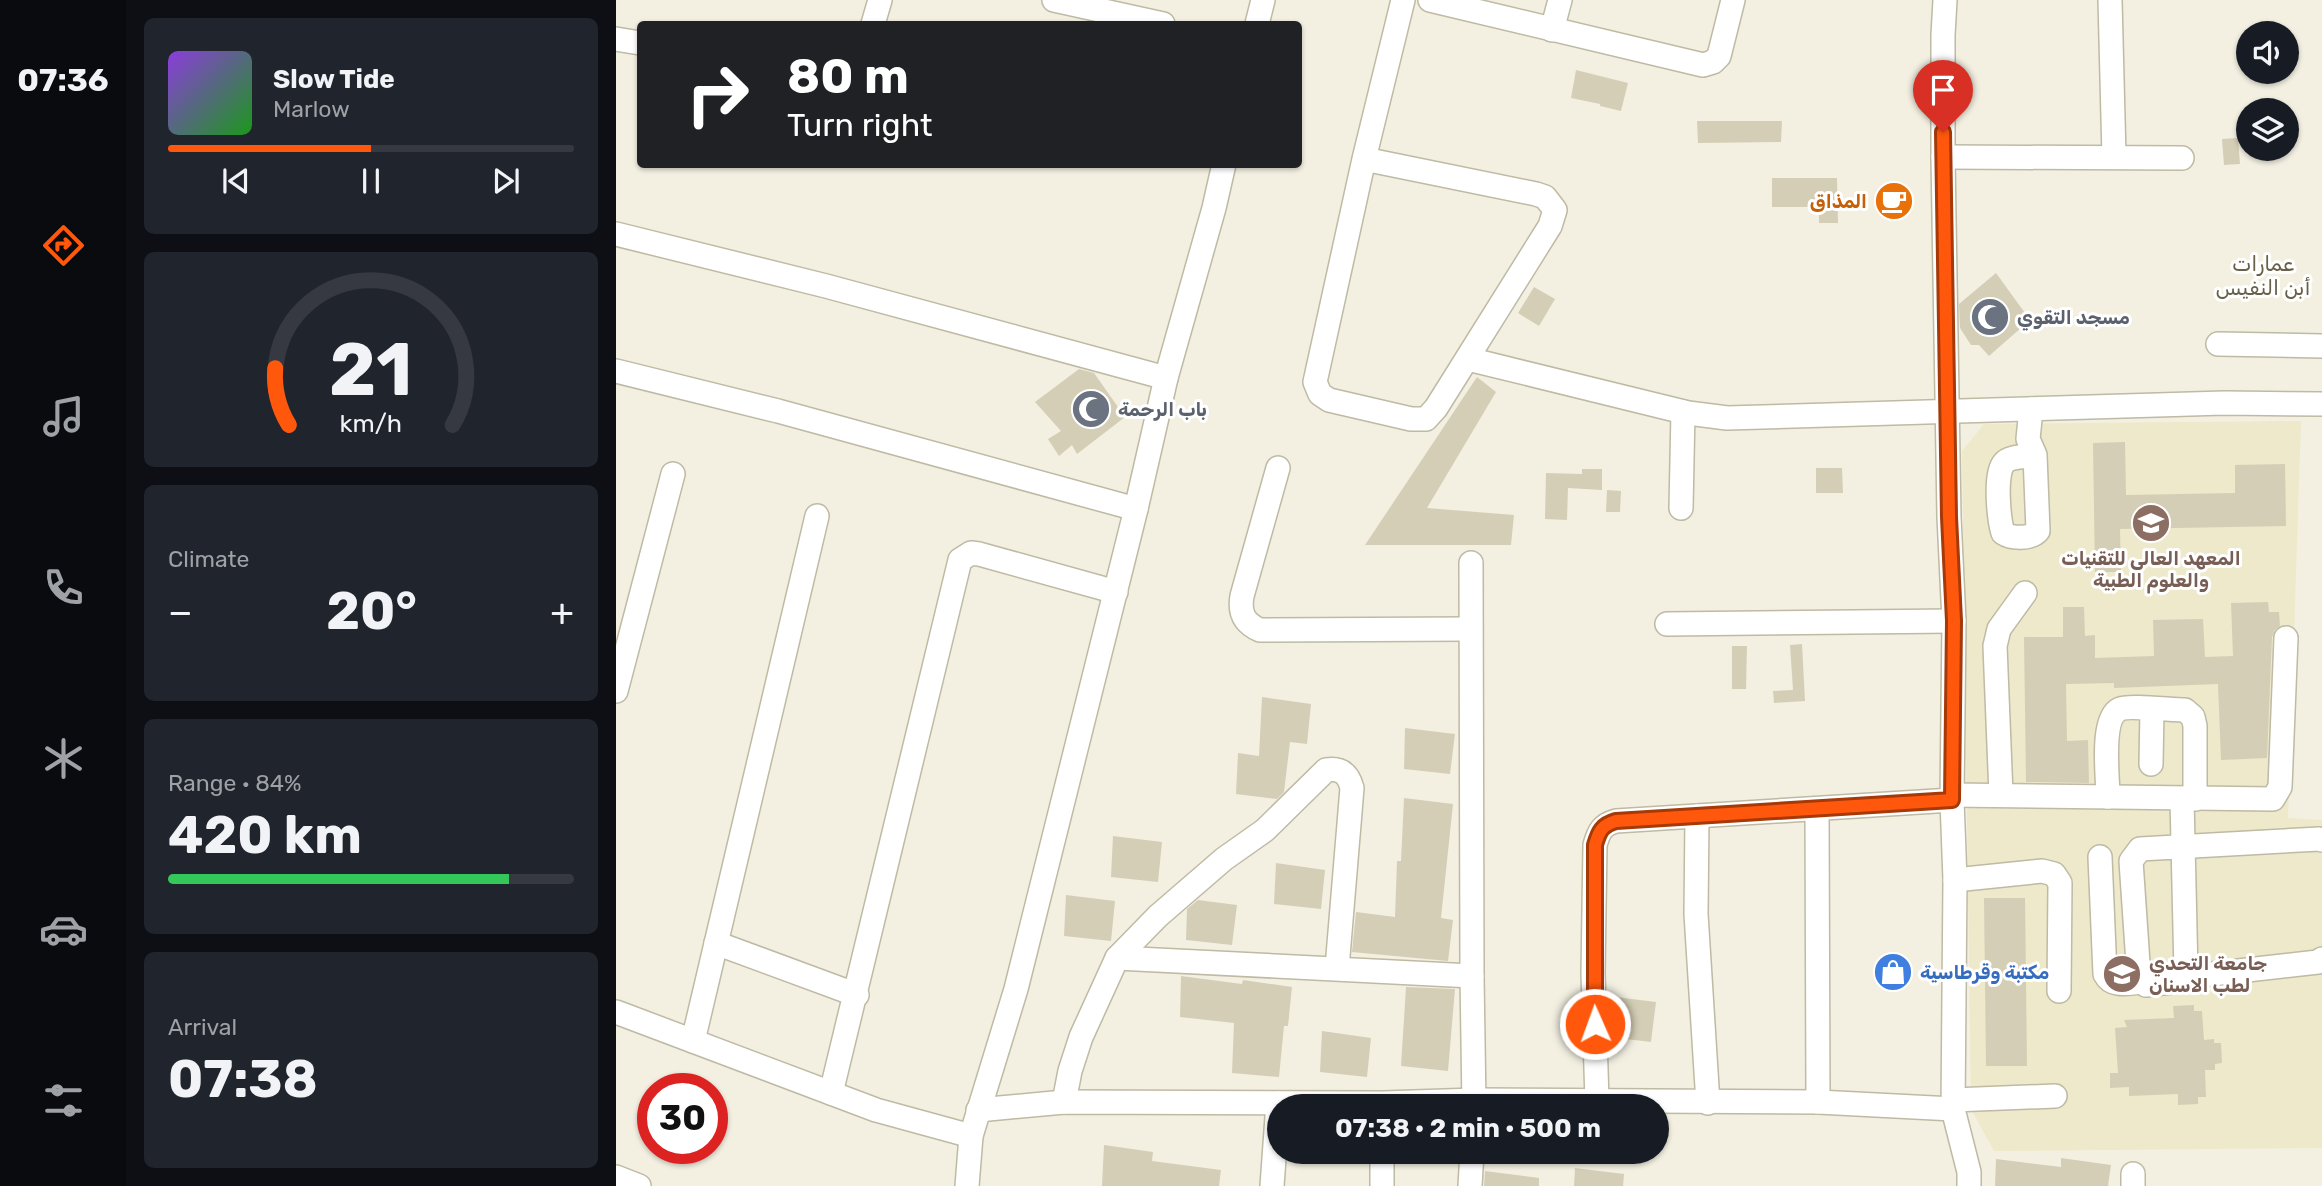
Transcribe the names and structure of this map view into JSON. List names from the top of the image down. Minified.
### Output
{"districts":["عمارات أبن النفيس"],"places":{"cafe":["المذاق"],"mosque":["مسجد التقوي","باب الرحمة"],"school or university":["المعهد العالي للتقنيات والعلوم الطبية","جامعة التحدي لطب الاسنان"],"shop":["مكتبة وقرطاسية"]},"page":{"tabs":"07:36","turn":["80 m","Turn right"],"song":["Slow Tide","Marlow"],"tile":["Climate",["Range · 84%","420 km"],["Arrival","07:38"]],"heat":["−","20°","+"],"limit":"30","trip":"07:38 · 2 min · 500 m","gauge":["21","km/h"]}}
